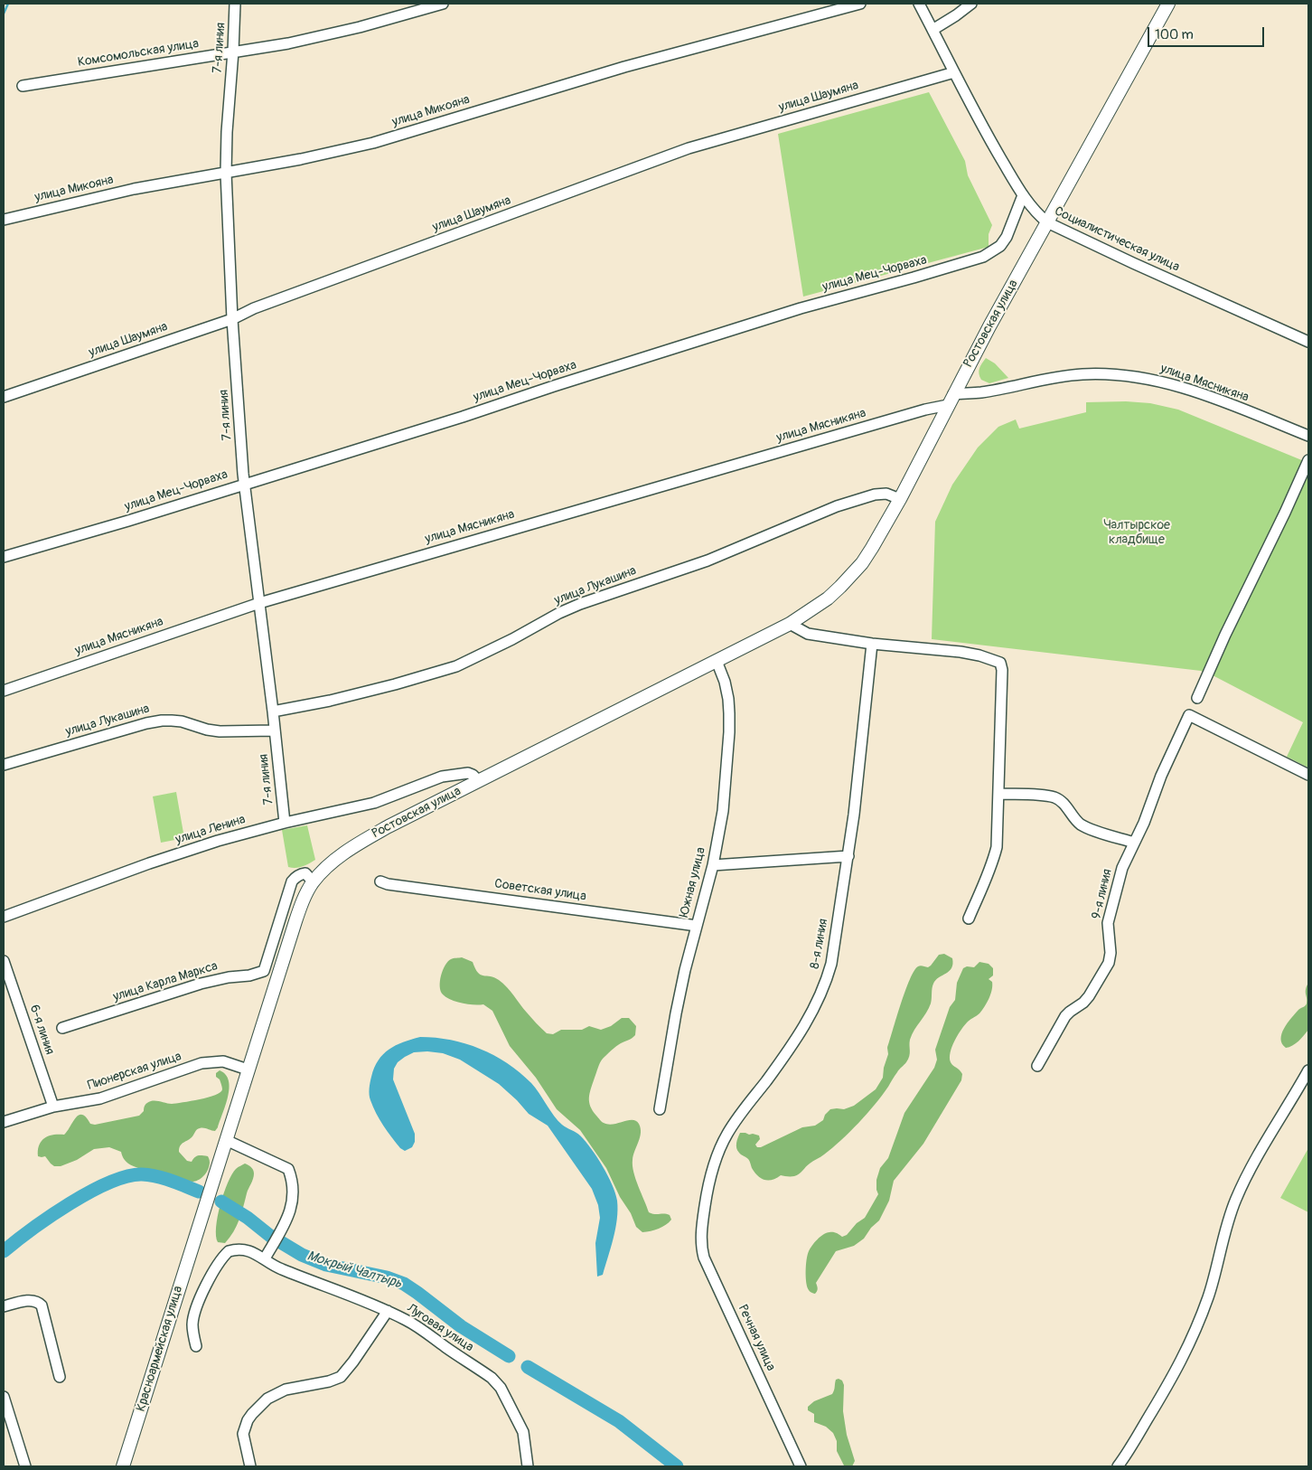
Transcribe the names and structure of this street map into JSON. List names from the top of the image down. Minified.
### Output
{"streets":{"main road":["Ростовская улица","Красноармейская улица"],"street":["7-я линия","Комсомольская улица","улица Шаумяна","улица Микояна","Социалистическая улица","улица Мец-Чорваха","улица Мясникяна","улица Лукашина","улица Ленина","Южная улица","Советская улица","9-я линия","8-я линия","улица Карла Маркса","6-я линия","Пионерская улица","Луговая улица","Речная улица"]},"crossings":[["7-я линия","Комсомольская улица"],["7-я линия","улица Шаумяна"],["7-я линия","улица Микояна"],["7-я линия","улица Мец-Чорваха"],["7-я линия","улица Мясникяна"],["7-я линия","улица Лукашина"],["7-я линия","улица Ленина"],["улица Шаумяна","Социалистическая улица"],["Социалистическая улица","улица Мец-Чорваха"],["Социалистическая улица","Ростовская улица"],["Ростовская улица","улица Мясникяна"],["Ростовская улица","улица Лукашина"],["Ростовская улица","улица Ленина"],["Ростовская улица","Южная улица"],["Ростовская улица","улица Карла Маркса"],["Ростовская улица","Пионерская улица"],["Ростовская улица","Красноармейская улица"],["Южная улица","Советская улица"],["8-я линия","Речная улица"],["6-я линия","Пионерская улица"]],"water":["Мокрый Чалтырь"],"parks":["Чалтырское кладбище"],"scale_bar":"100 m"}
